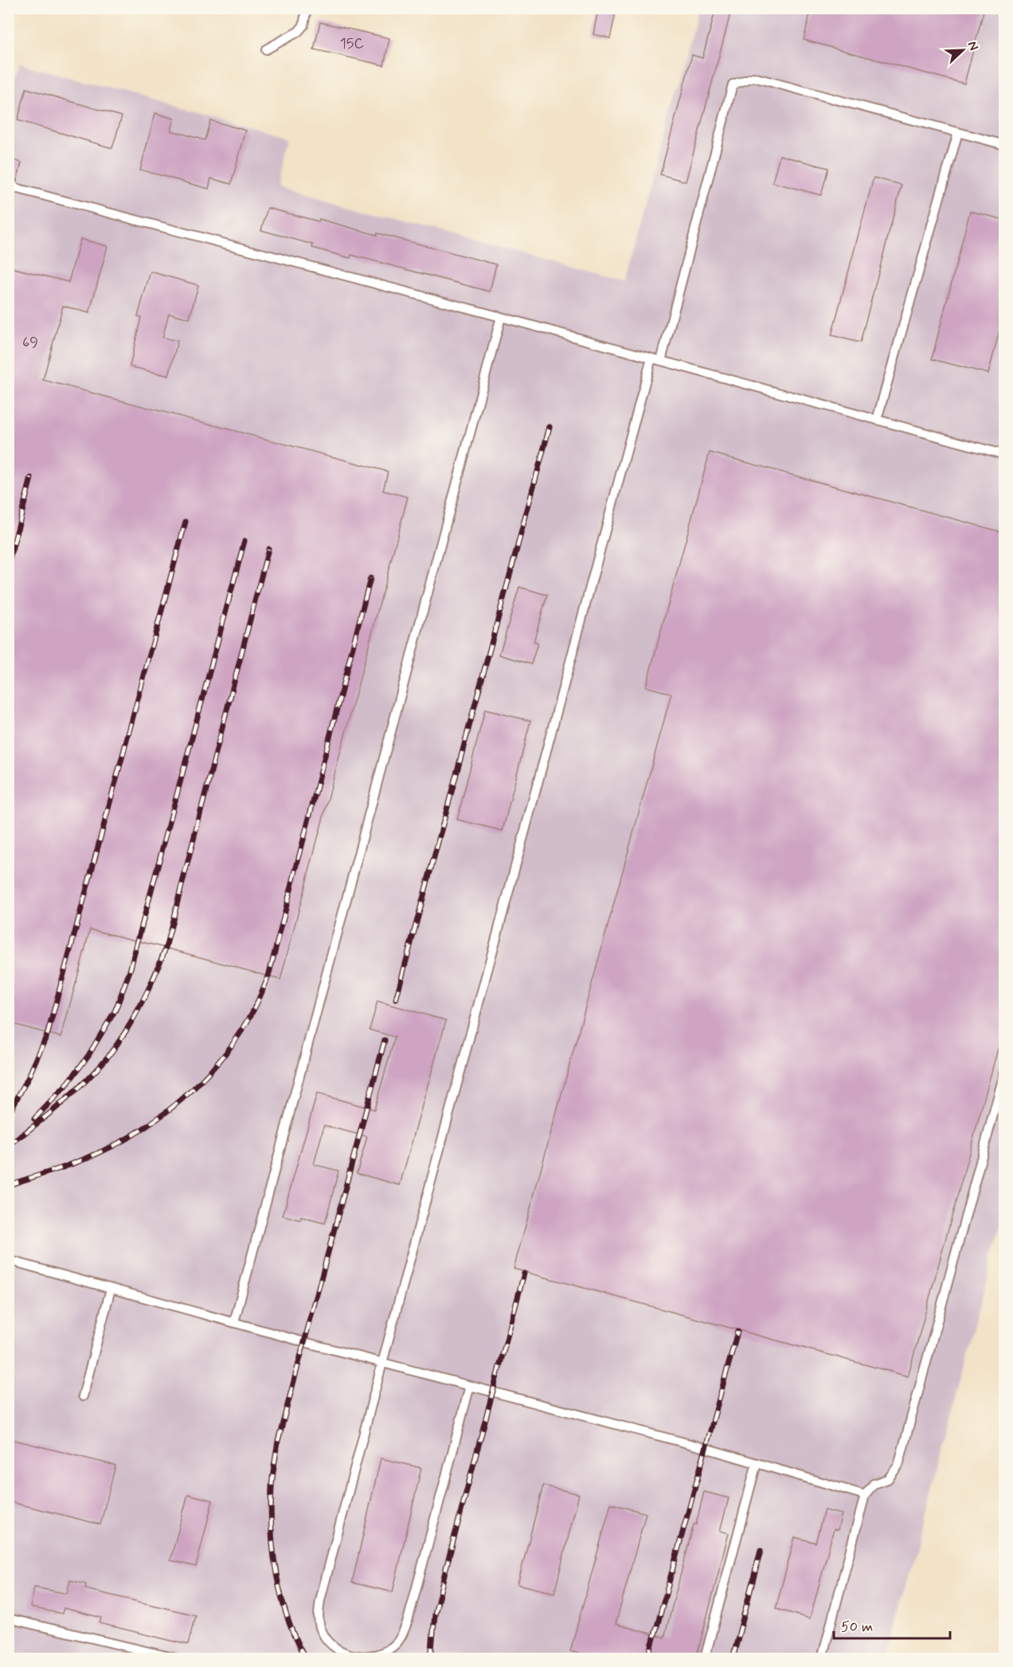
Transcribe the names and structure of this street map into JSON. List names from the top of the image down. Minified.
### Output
{"house_numbers":["15C","69"],"scale_bar":"50 m","north":"top right"}
